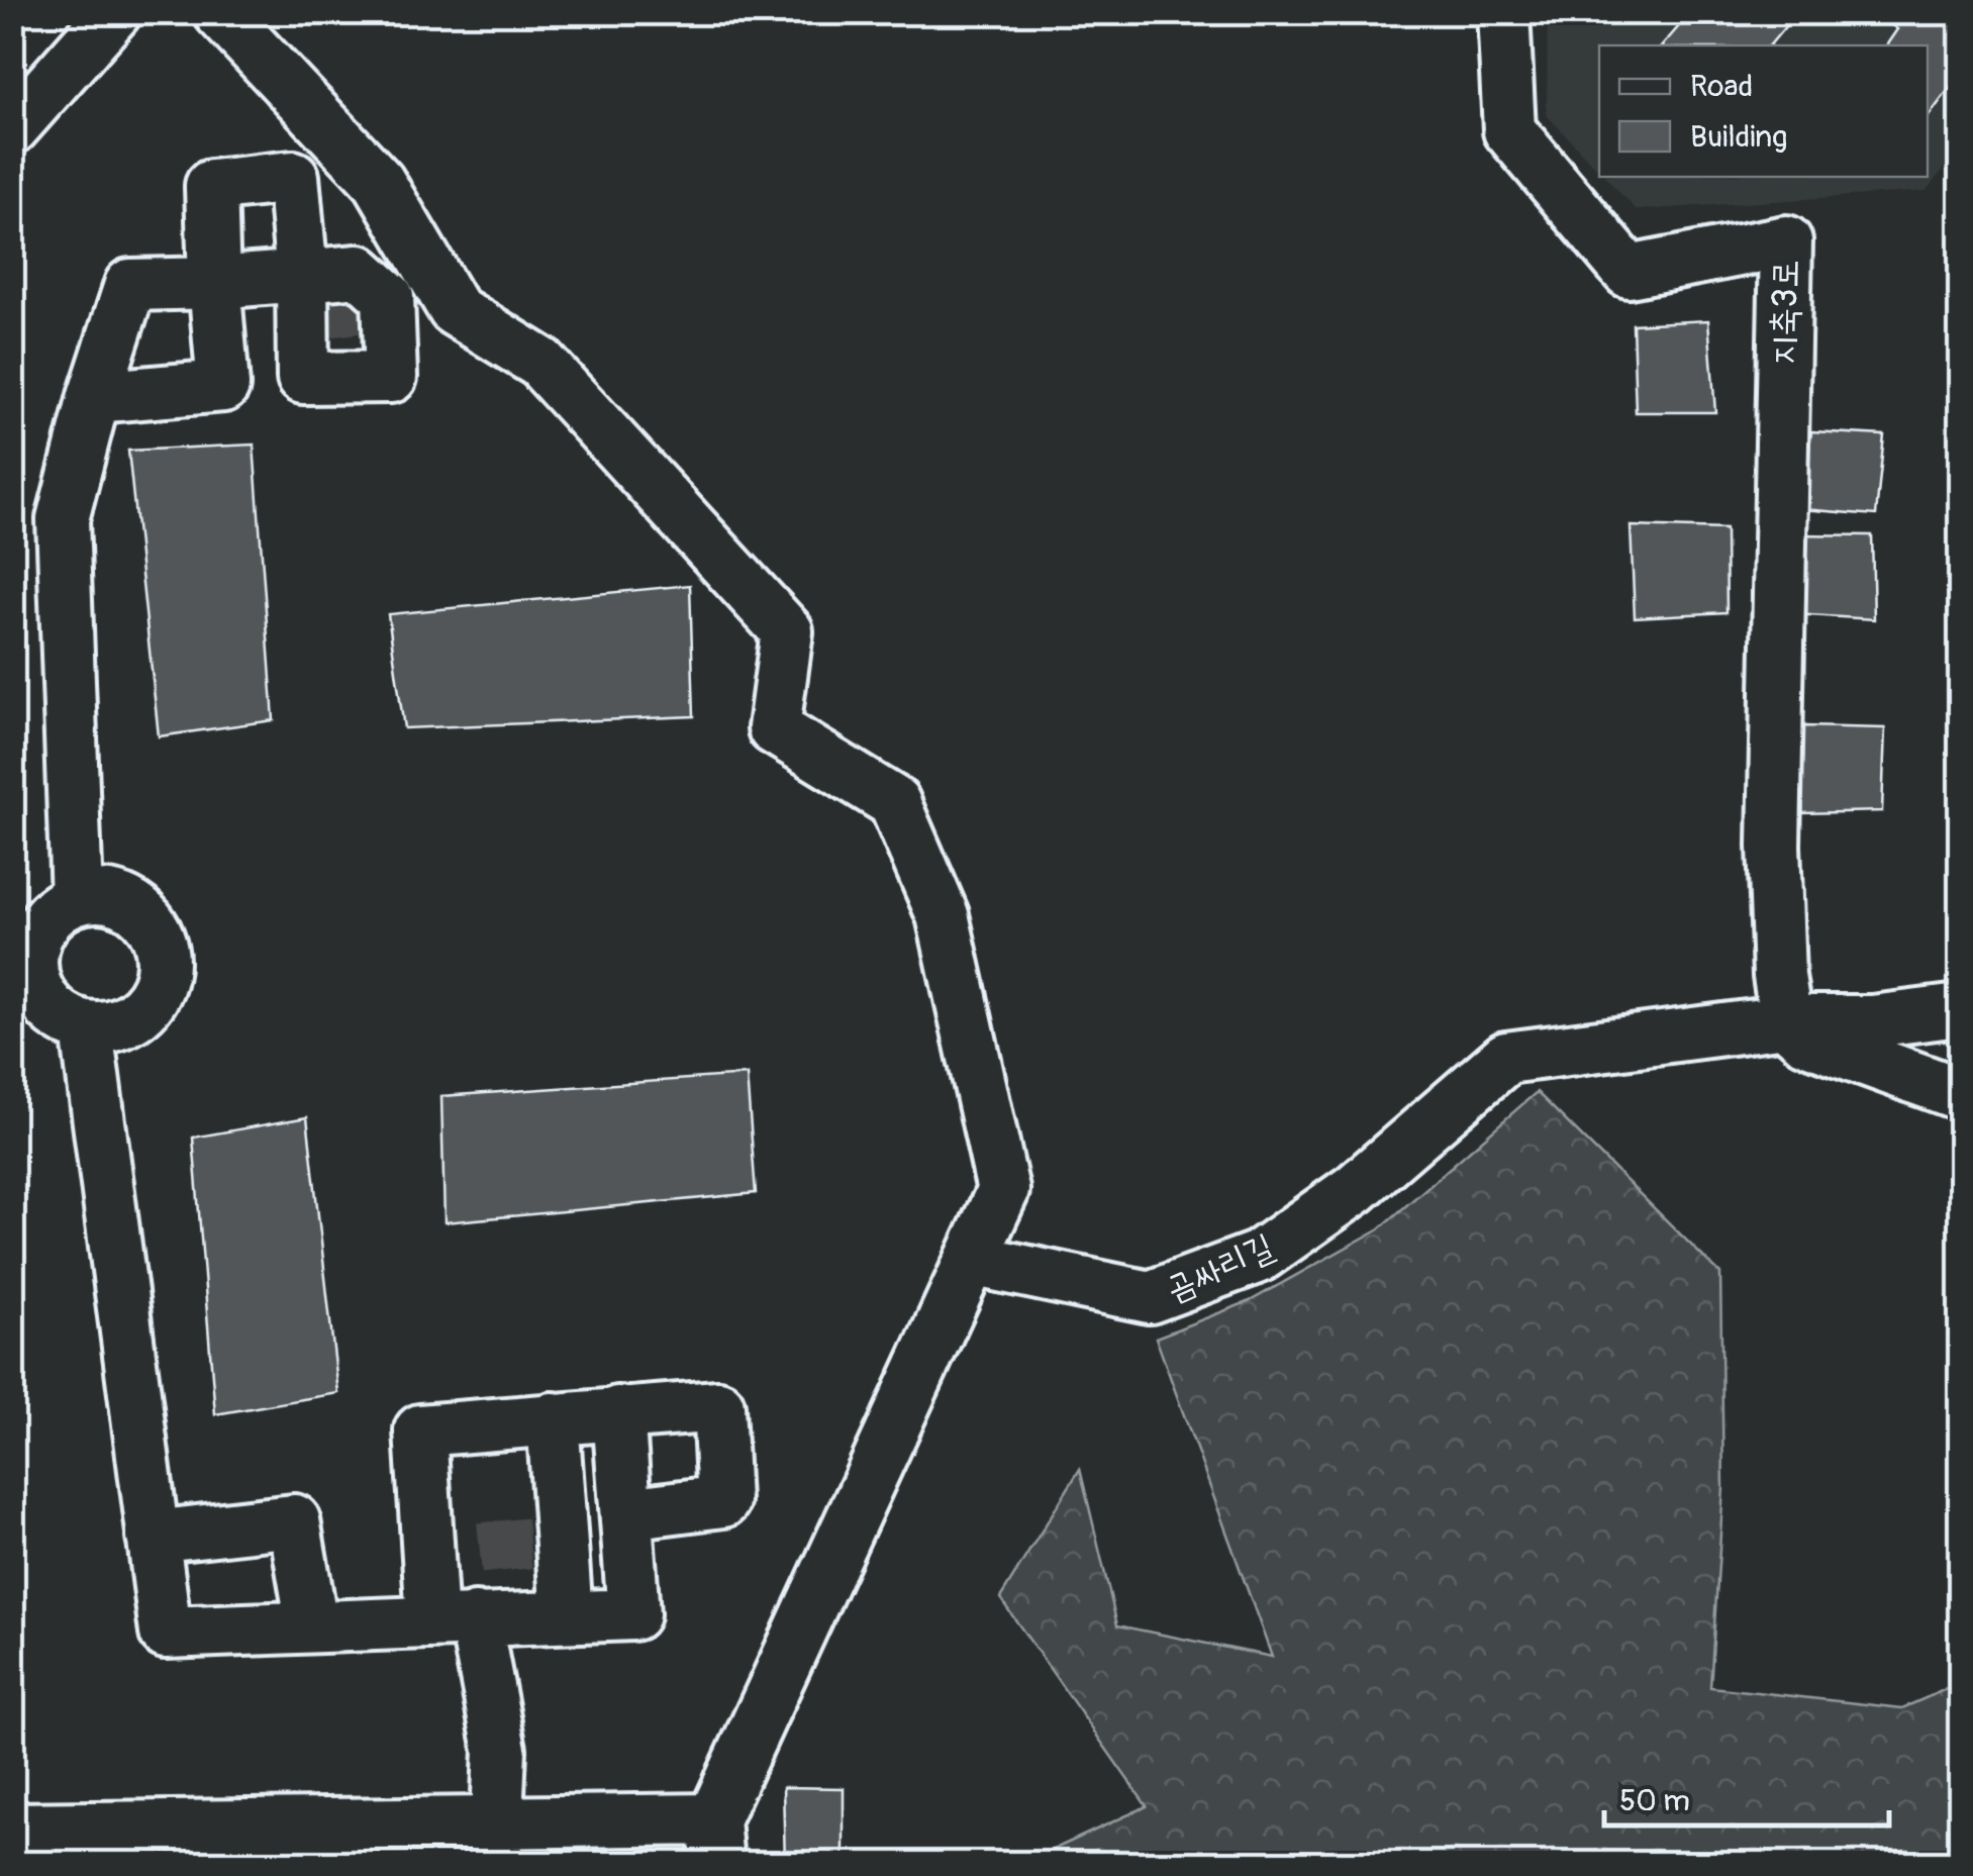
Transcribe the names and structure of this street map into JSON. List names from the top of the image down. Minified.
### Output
{"streets":{"street":["지축3로","곰싸리길"]},"crossings":[["지축3로","곰싸리길"]],"legend":["Road","Building"],"scale_bar":"50 m"}
